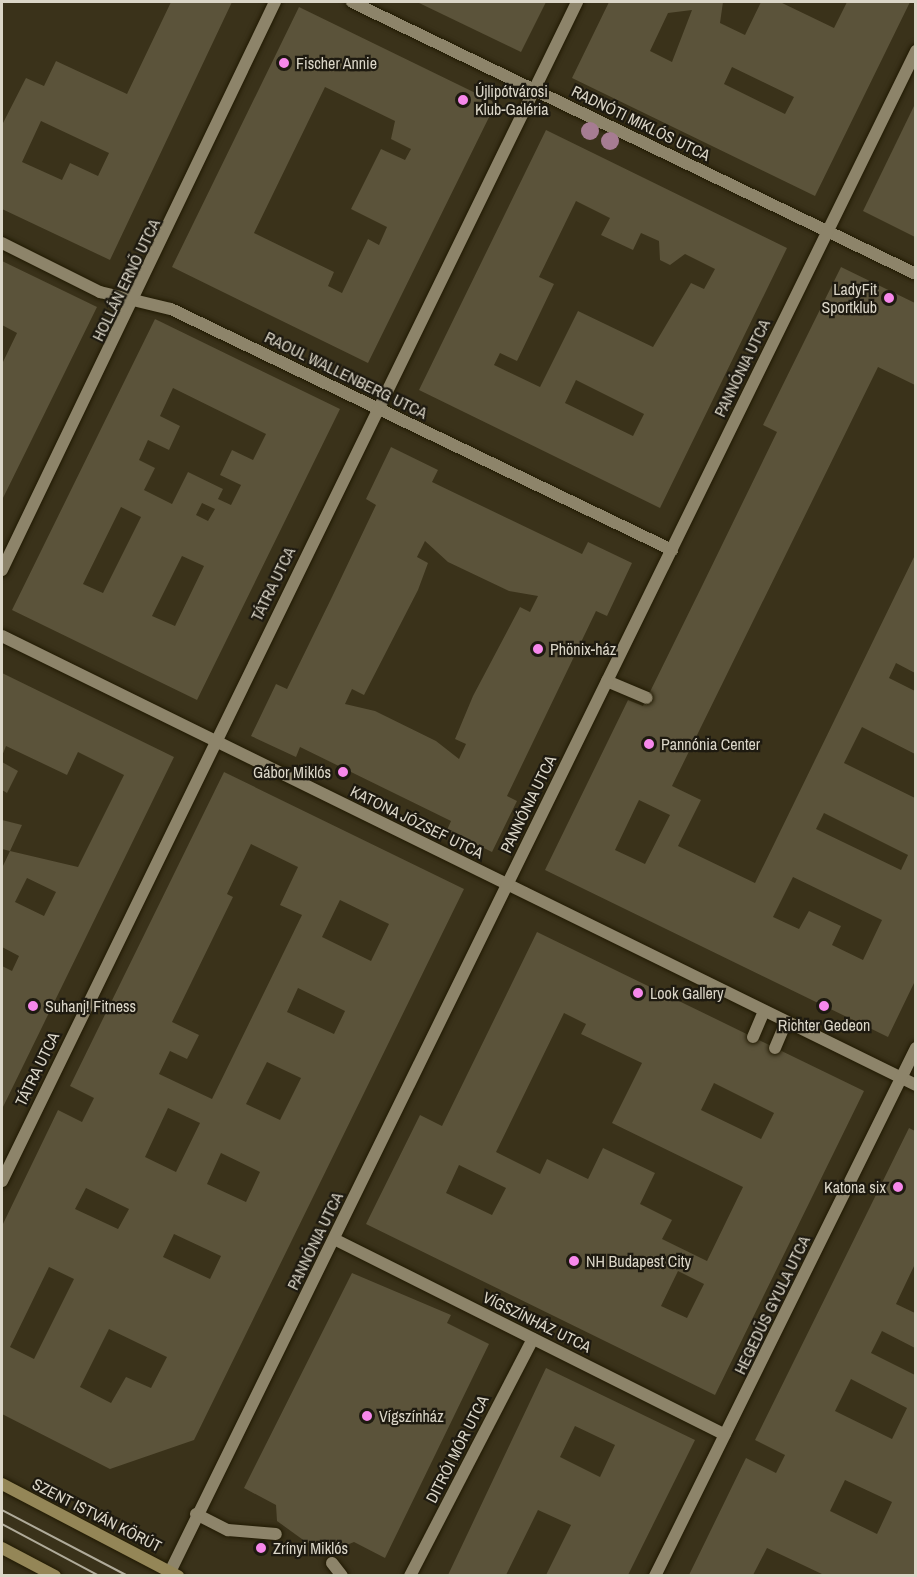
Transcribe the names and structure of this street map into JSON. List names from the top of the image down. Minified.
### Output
{"streets":{"main road":["SZENT ISTVÁN KÖRÚT"],"street":["RADNÓTI MIKLÓS UTCA","HOLLÁN ERNŐ UTCA","PANNÓNIA UTCA","RAOUL WALLENBERG UTCA","TÁTRA UTCA","KATONA JÓZSEF UTCA","HEGEDŰS GYULA UTCA","VÍGSZÍNHÁZ UTCA","DITRÓI MÓR UTCA"]},"crossings":[["RADNÓTI MIKLÓS UTCA","PANNÓNIA UTCA"],["RADNÓTI MIKLÓS UTCA","TÁTRA UTCA"],["HOLLÁN ERNŐ UTCA","RAOUL WALLENBERG UTCA"],["PANNÓNIA UTCA","RAOUL WALLENBERG UTCA"],["PANNÓNIA UTCA","KATONA JÓZSEF UTCA"],["PANNÓNIA UTCA","VÍGSZÍNHÁZ UTCA"],["PANNÓNIA UTCA","SZENT ISTVÁN KÖRÚT"],["RAOUL WALLENBERG UTCA","TÁTRA UTCA"],["TÁTRA UTCA","KATONA JÓZSEF UTCA"],["KATONA JÓZSEF UTCA","HEGEDŰS GYULA UTCA"],["HEGEDŰS GYULA UTCA","VÍGSZÍNHÁZ UTCA"],["VÍGSZÍNHÁZ UTCA","DITRÓI MÓR UTCA"]],"places":["Fischer Annie","Újlipótvárosi Klub-Galéria","LadyFit Sportklub","Phönix-ház","Pannónia Center","Gábor Miklós","Look Gallery","Suhanj! Fitness","Richter Gedeon","Katona six","NH Budapest City","Vígszínház","Zrínyi Miklós"]}
